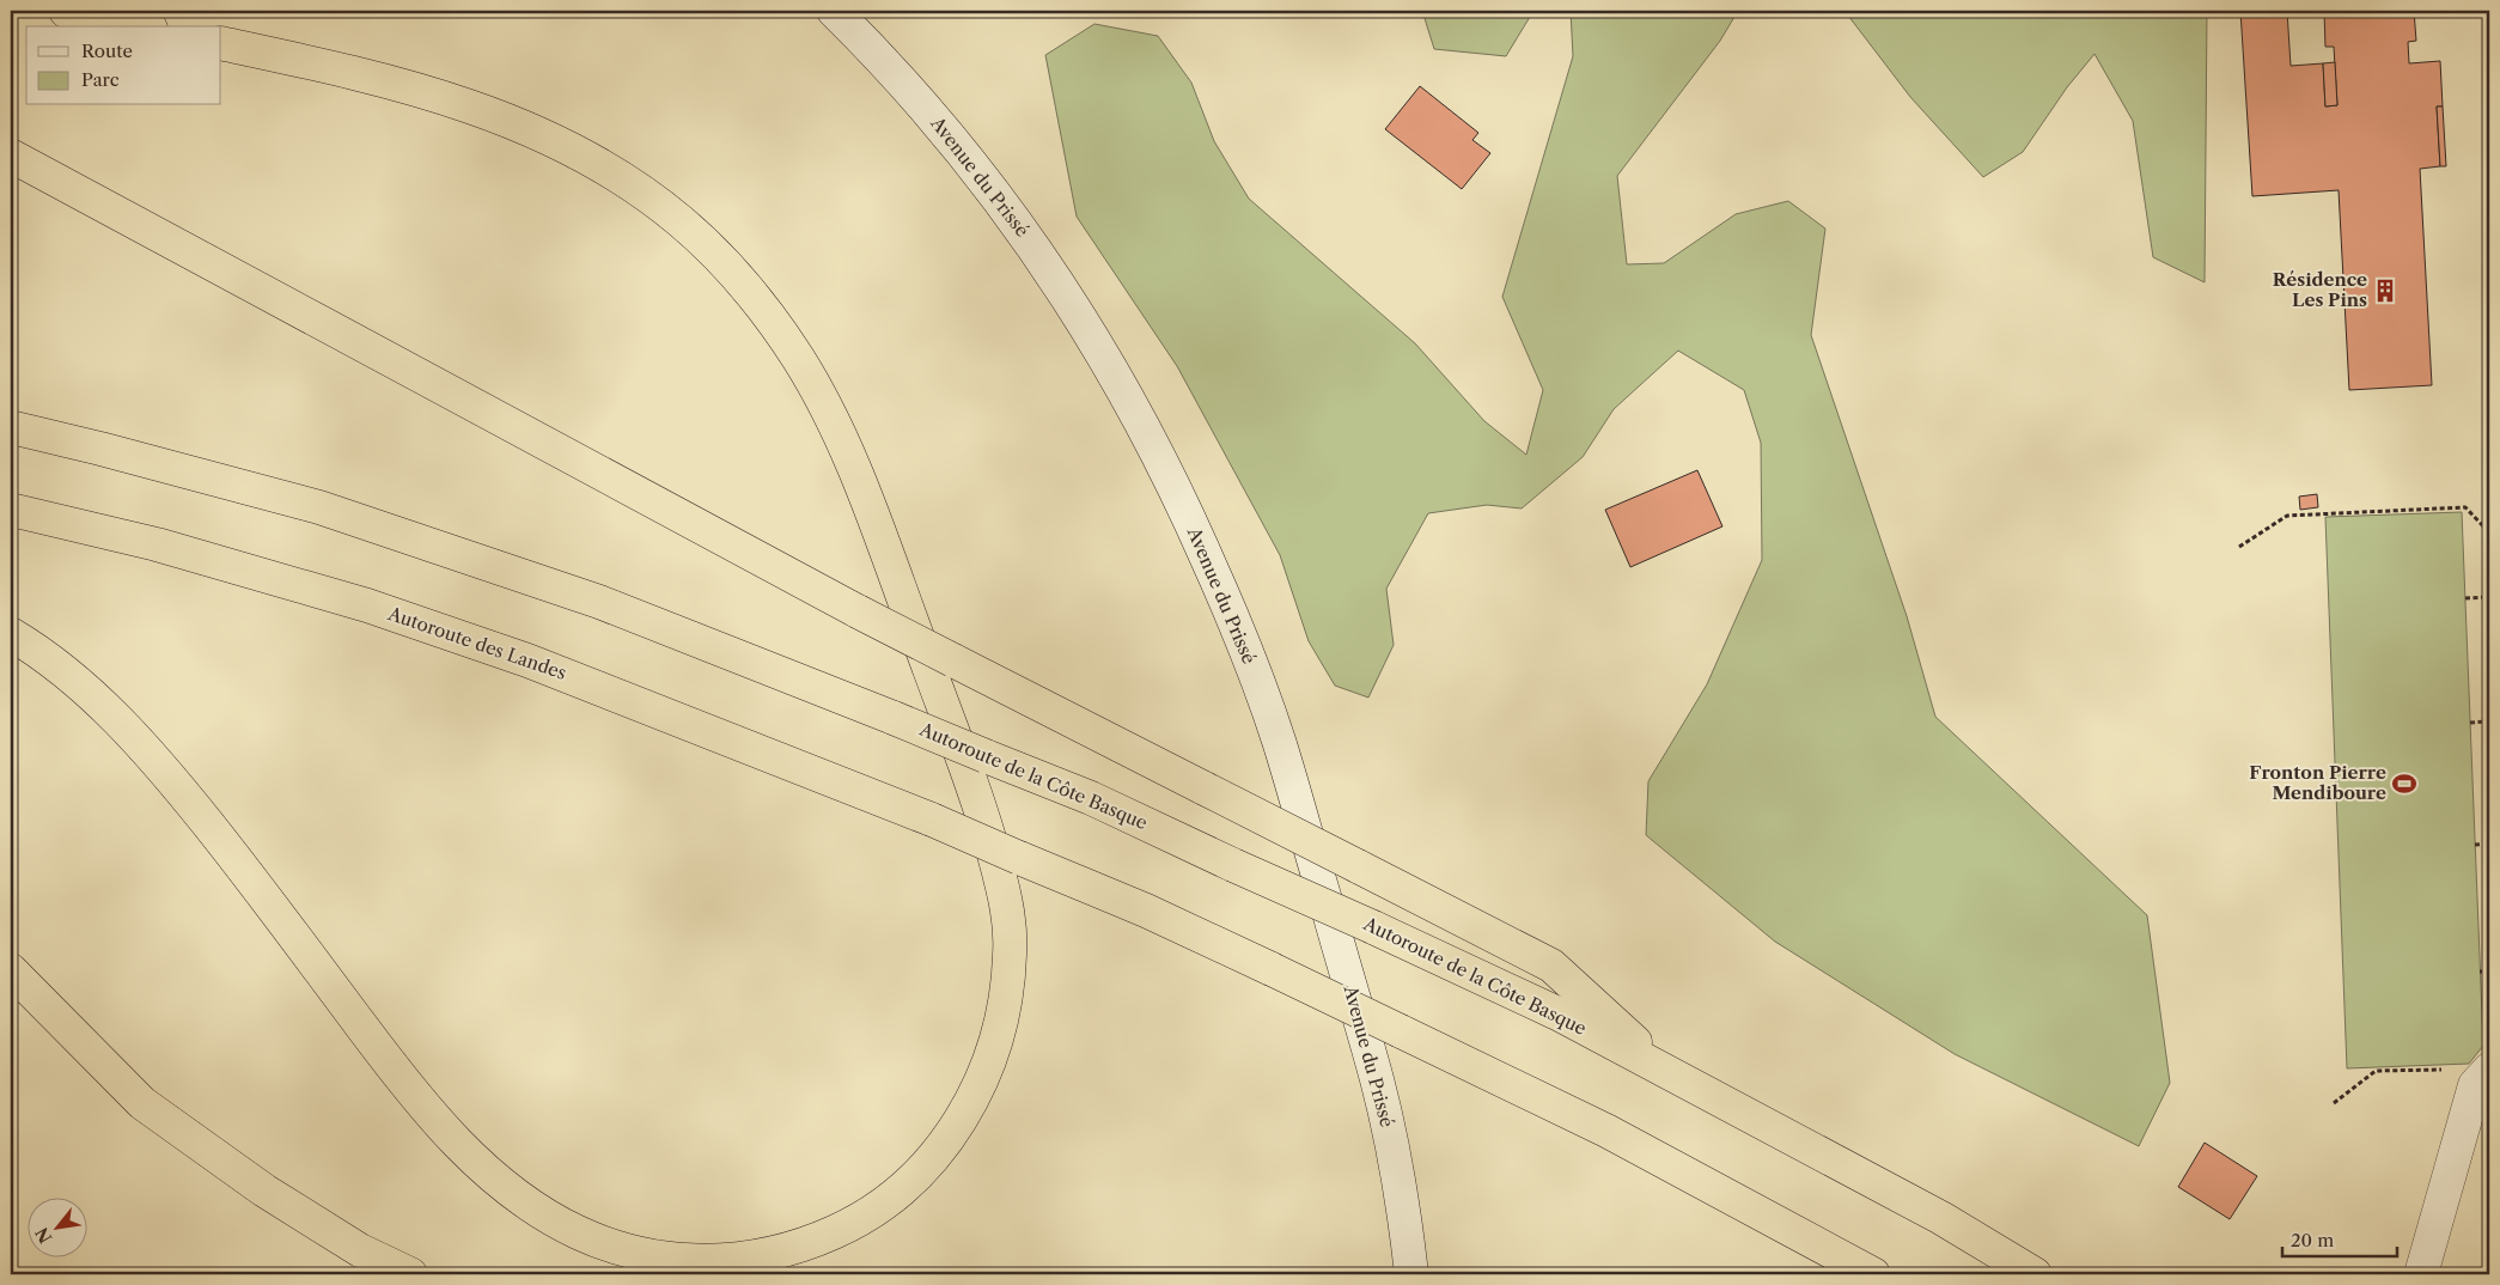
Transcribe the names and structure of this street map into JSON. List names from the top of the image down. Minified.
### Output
{"streets":{"highway":["Autoroute des Landes","Autoroute de la Côte Basque"],"main road":["Avenue du Prissé"]},"places":{"building":["Résidence Les Pins"],"sports":["Fronton Pierre Mendiboure"]},"legend":["Route","Parc"],"scale_bar":"20 m","north":"bottom left"}
